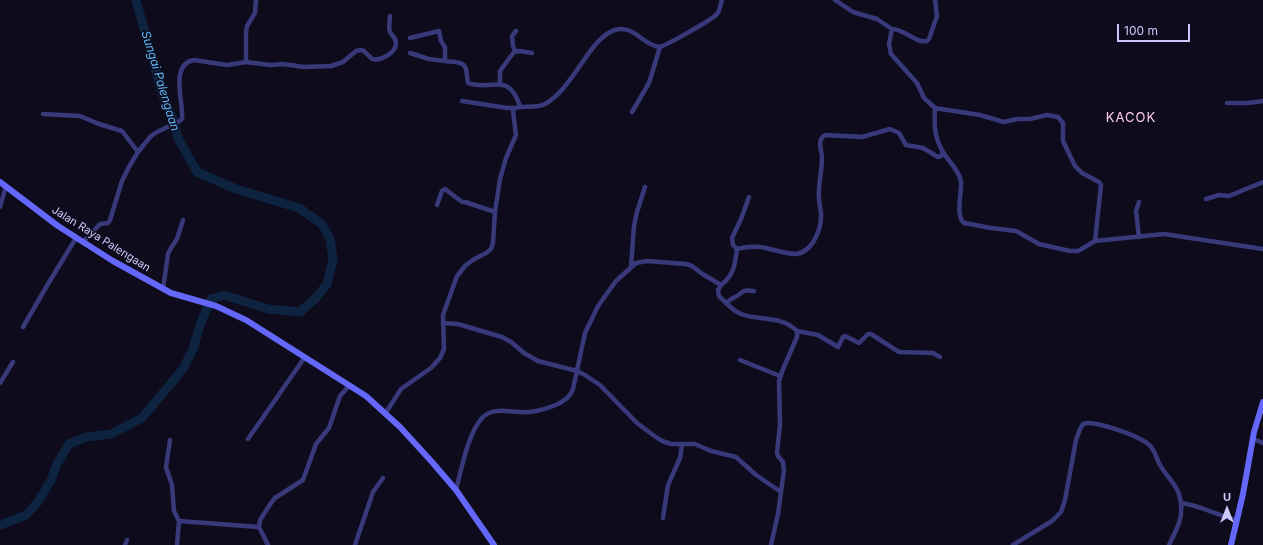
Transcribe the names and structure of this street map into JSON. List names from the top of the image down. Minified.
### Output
{"streets":{"street":["Jalan Raya Palengaan"]},"districts":["KACOK"],"water":["Sungai Palengaan"],"scale_bar":"100 m","north":"top"}
